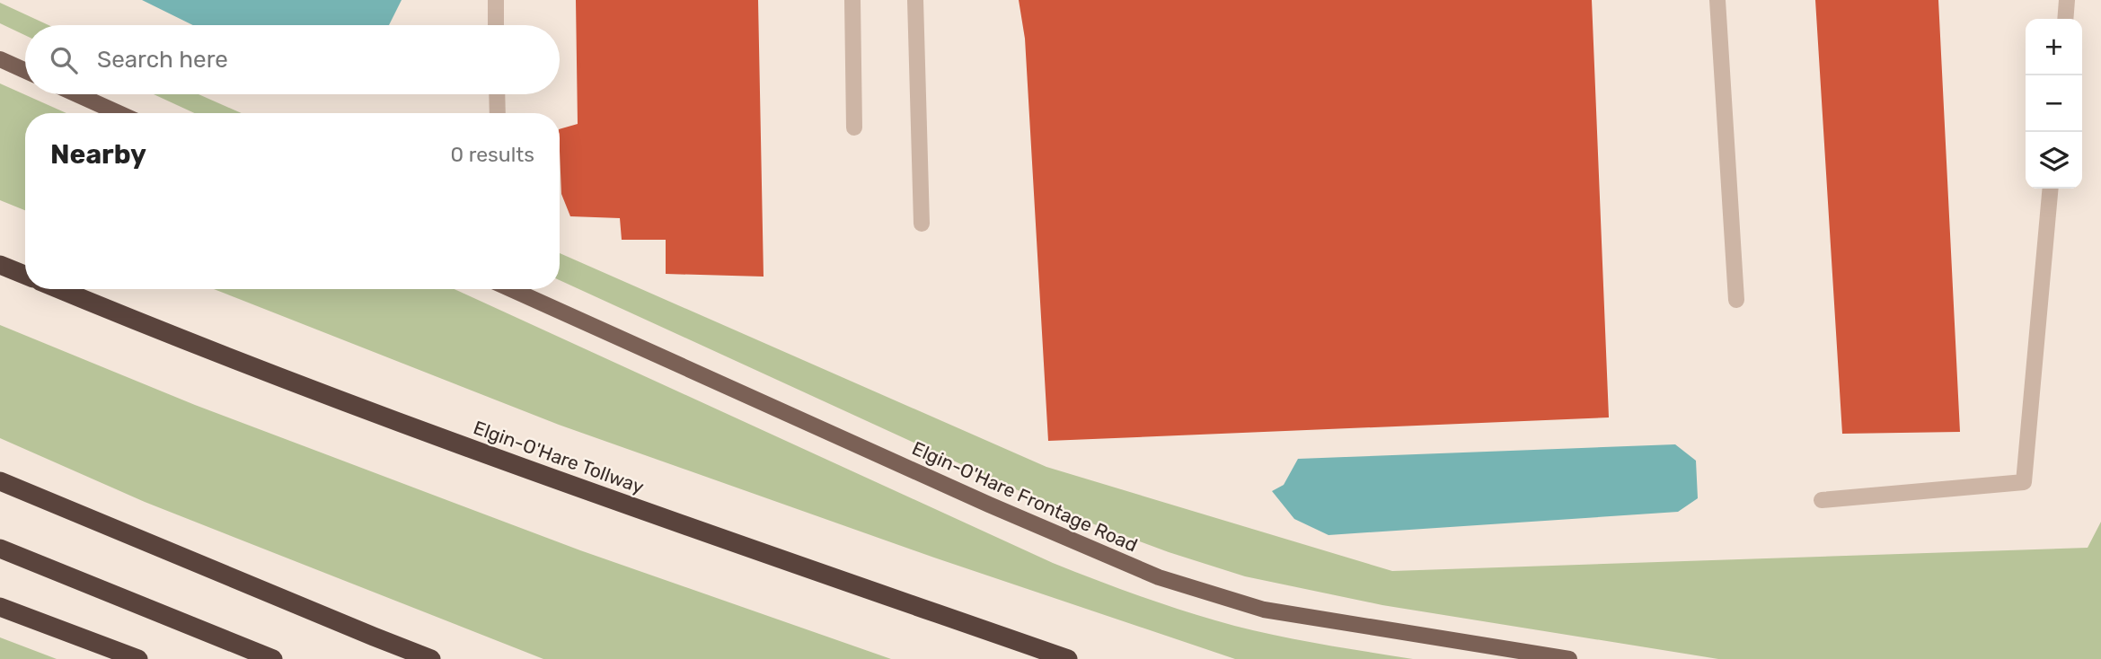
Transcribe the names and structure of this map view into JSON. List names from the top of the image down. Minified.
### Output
{"streets":{"highway":["Elgin-O'Hare Tollway"],"main road":["Elgin-O'Hare Frontage Road"]},"page":{"map_buttons":["+","−"],"search":"Search here","heading":["Nearby","0 results"]}}
